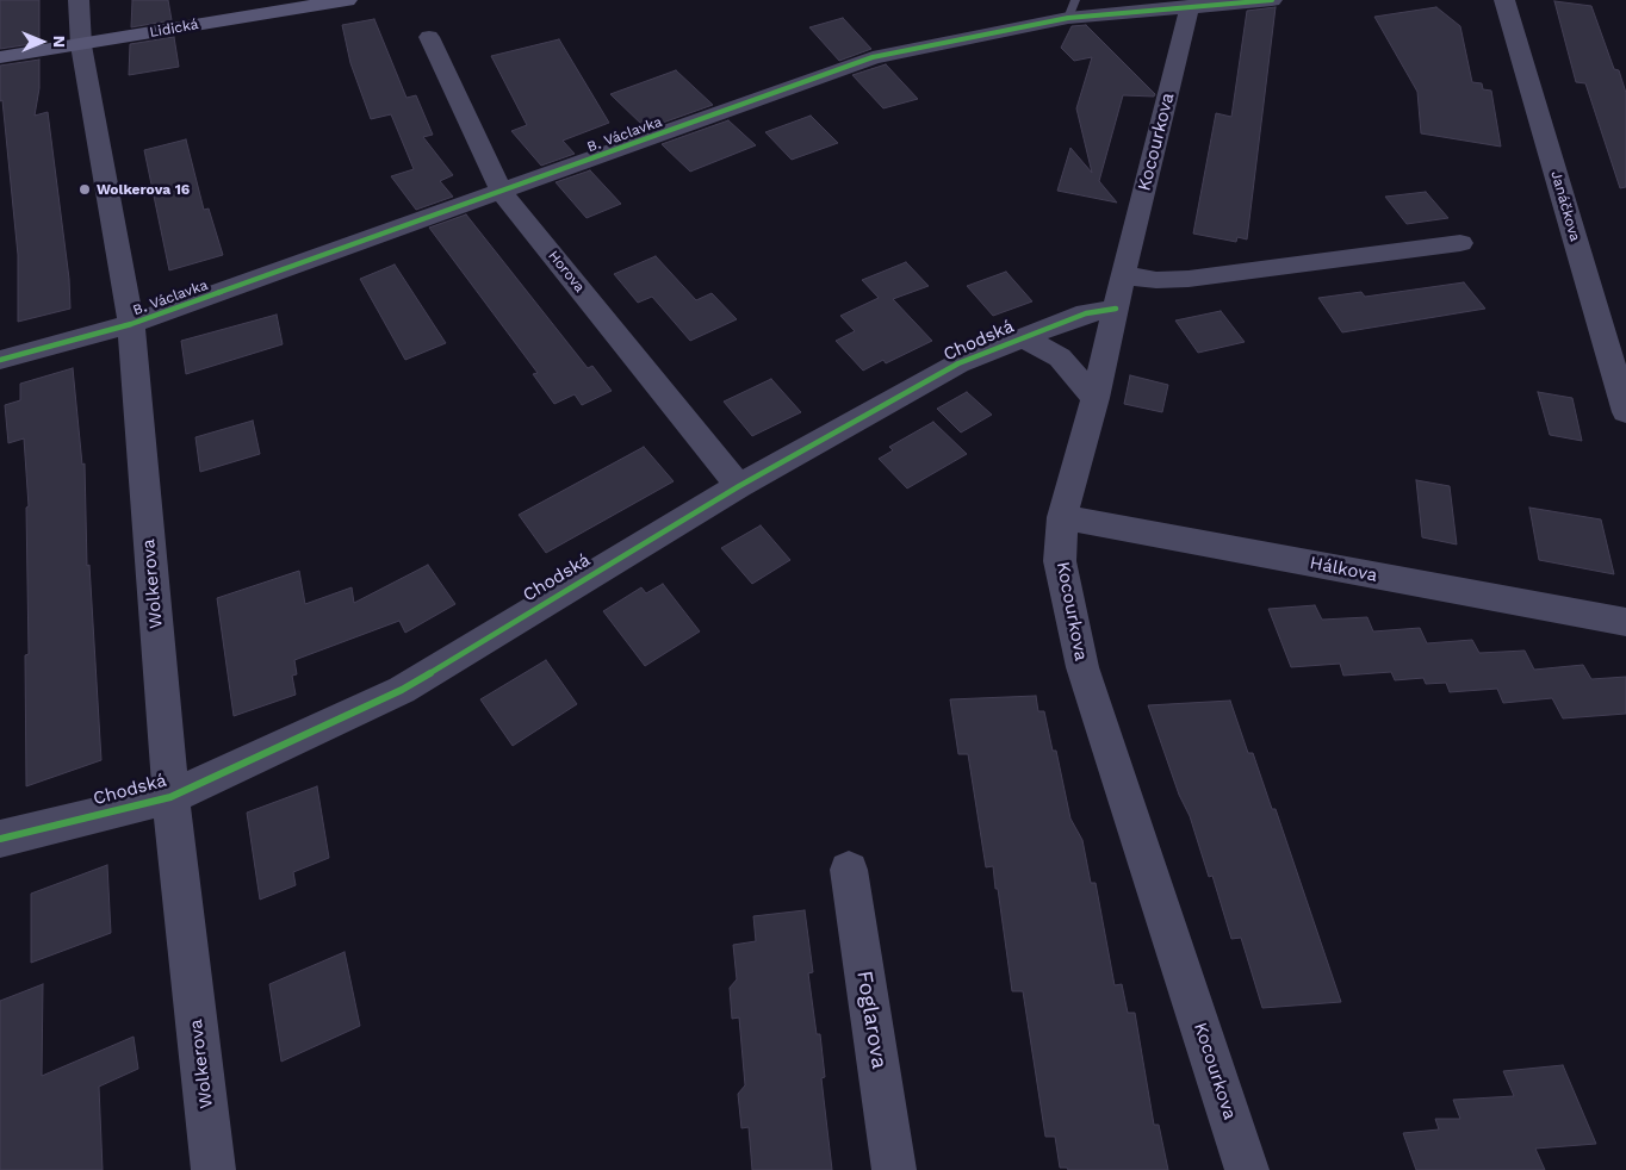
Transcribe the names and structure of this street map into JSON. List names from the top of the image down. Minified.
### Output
{"streets":{"main road":["Lidická"],"street":["B. Václavka","Kocourkova","Janáčkova","Horova","Chodská","Hálkova","Wolkerova","Foglarova"]},"crossings":[["Lidická","Wolkerova"],["B. Václavka","Kocourkova"],["B. Václavka","Horova"],["B. Václavka","Wolkerova"],["Kocourkova","Chodská"],["Kocourkova","Hálkova"],["Horova","Chodská"],["Chodská","Wolkerova"]],"places":["Wolkerova 16"],"north":"right"}
